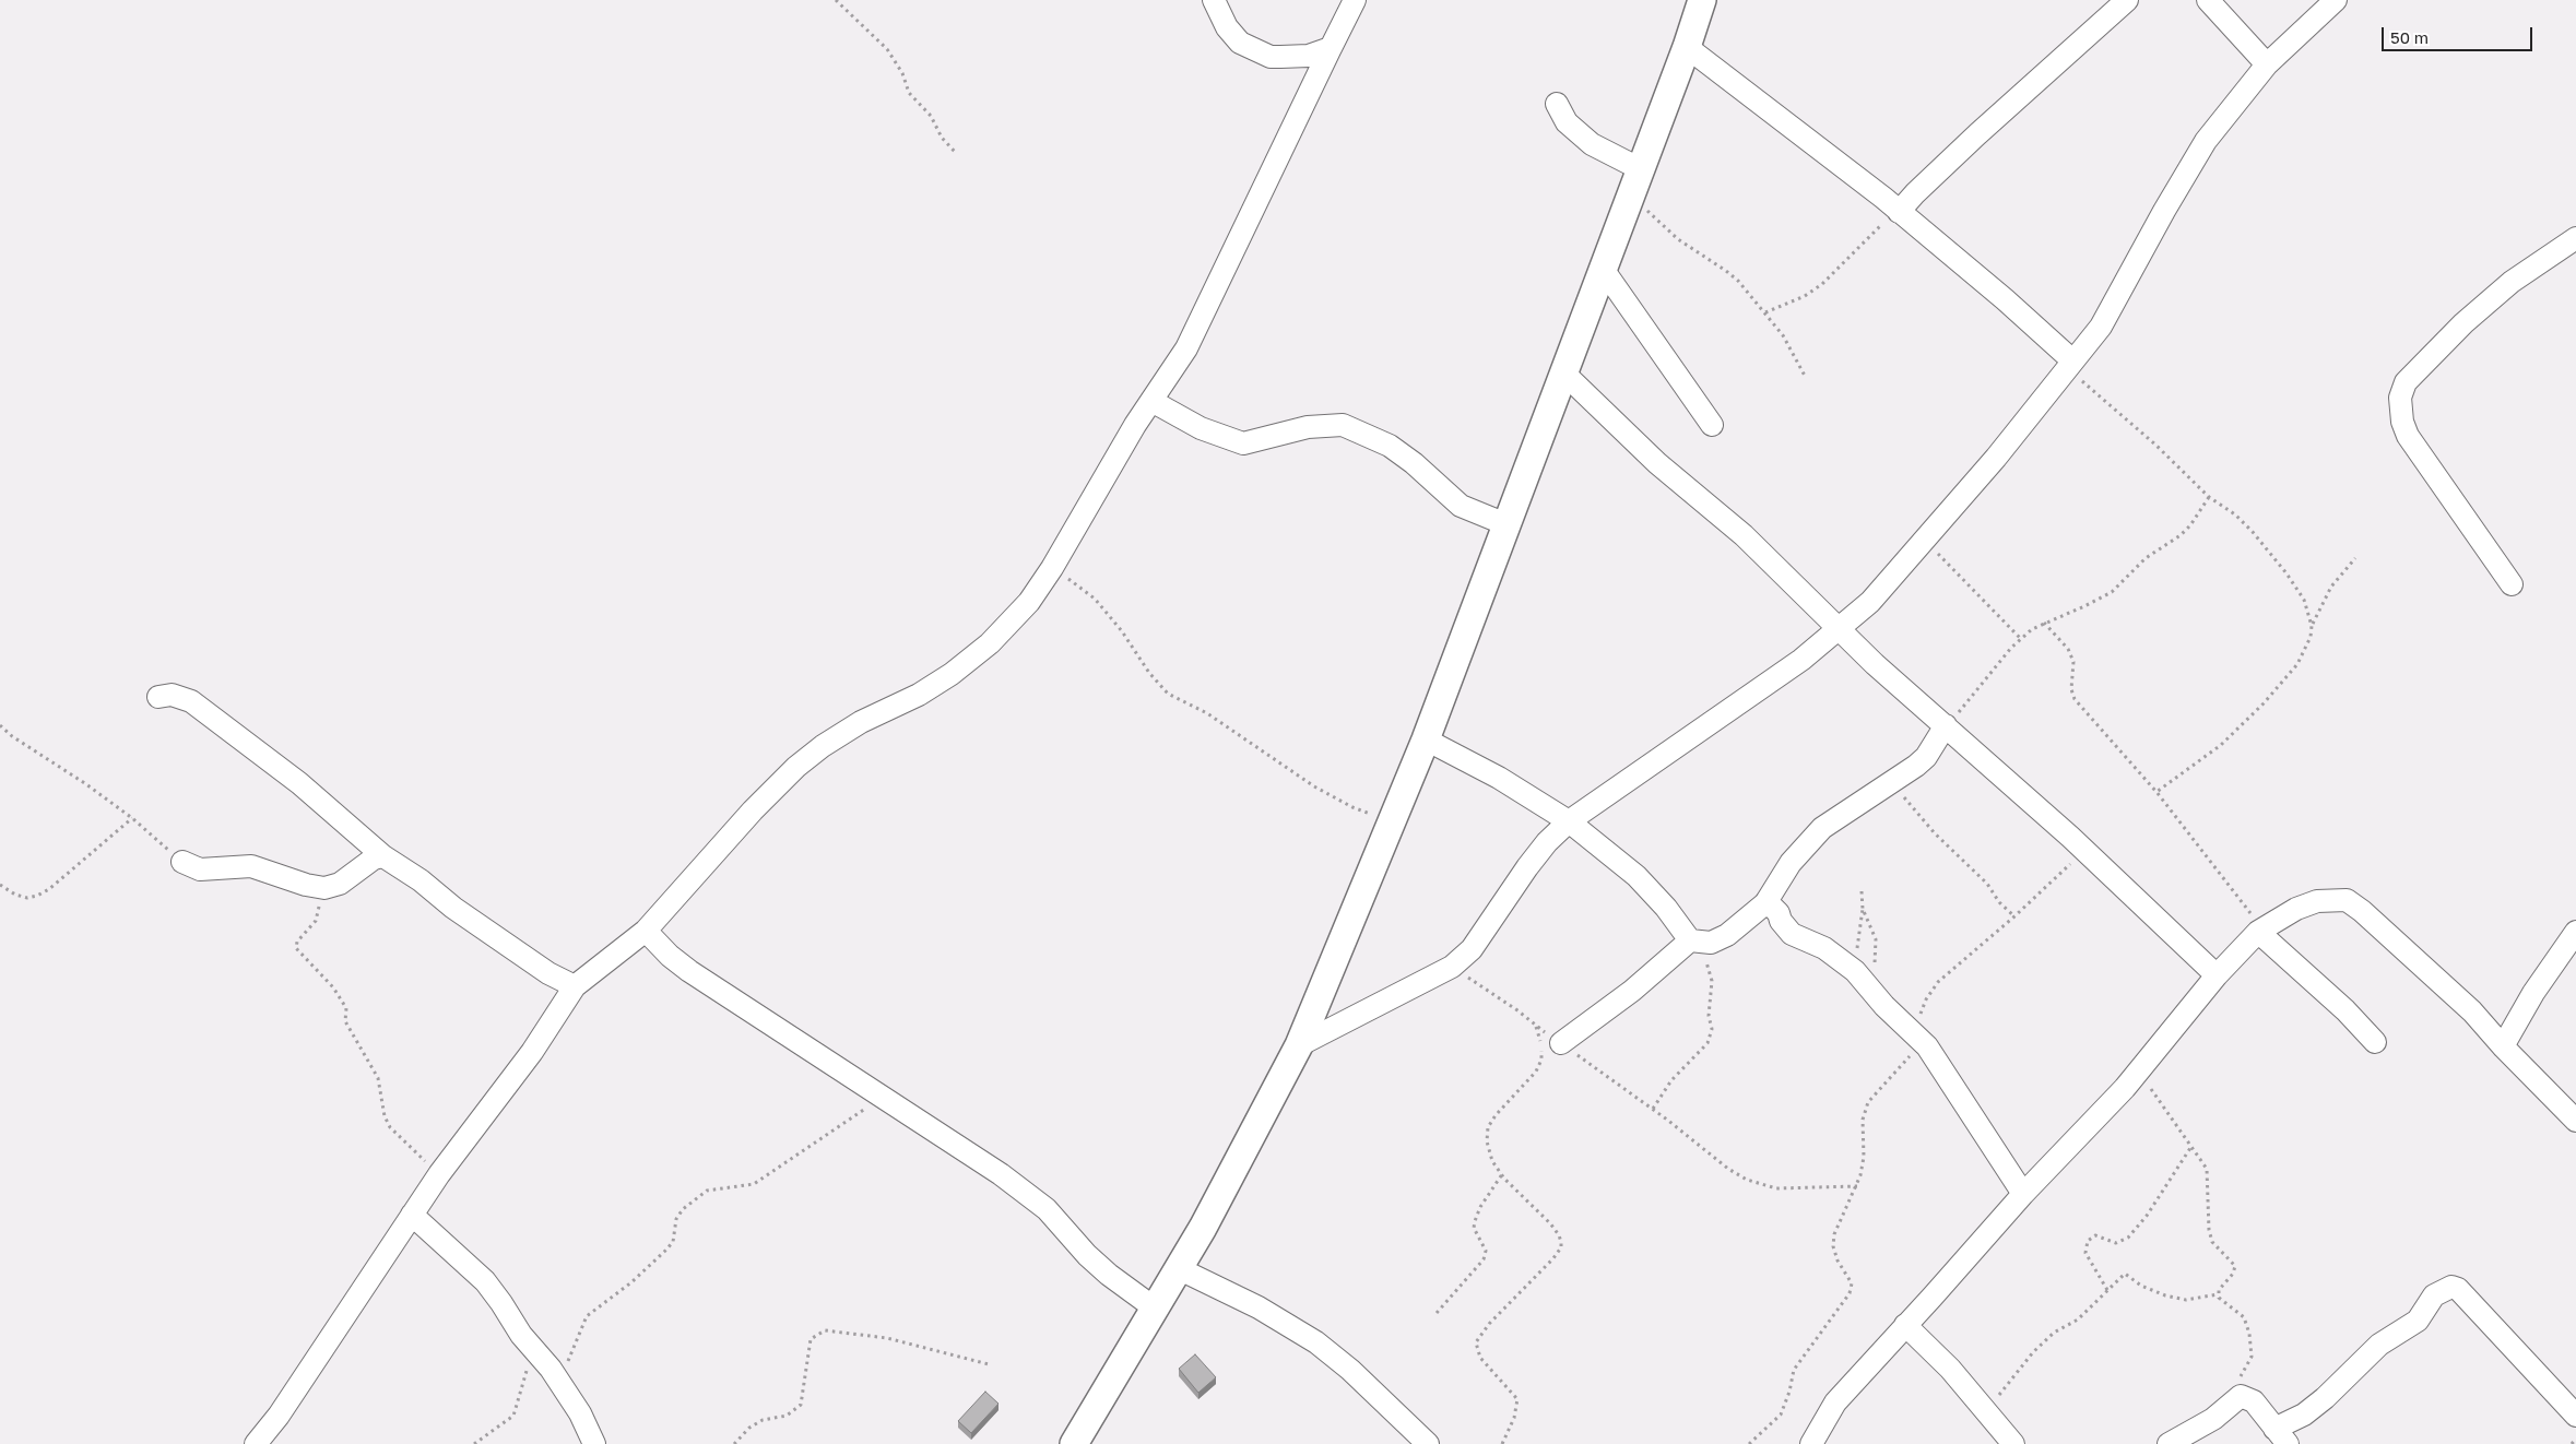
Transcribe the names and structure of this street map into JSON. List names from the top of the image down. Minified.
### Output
{"scale_bar":"50 m"}
